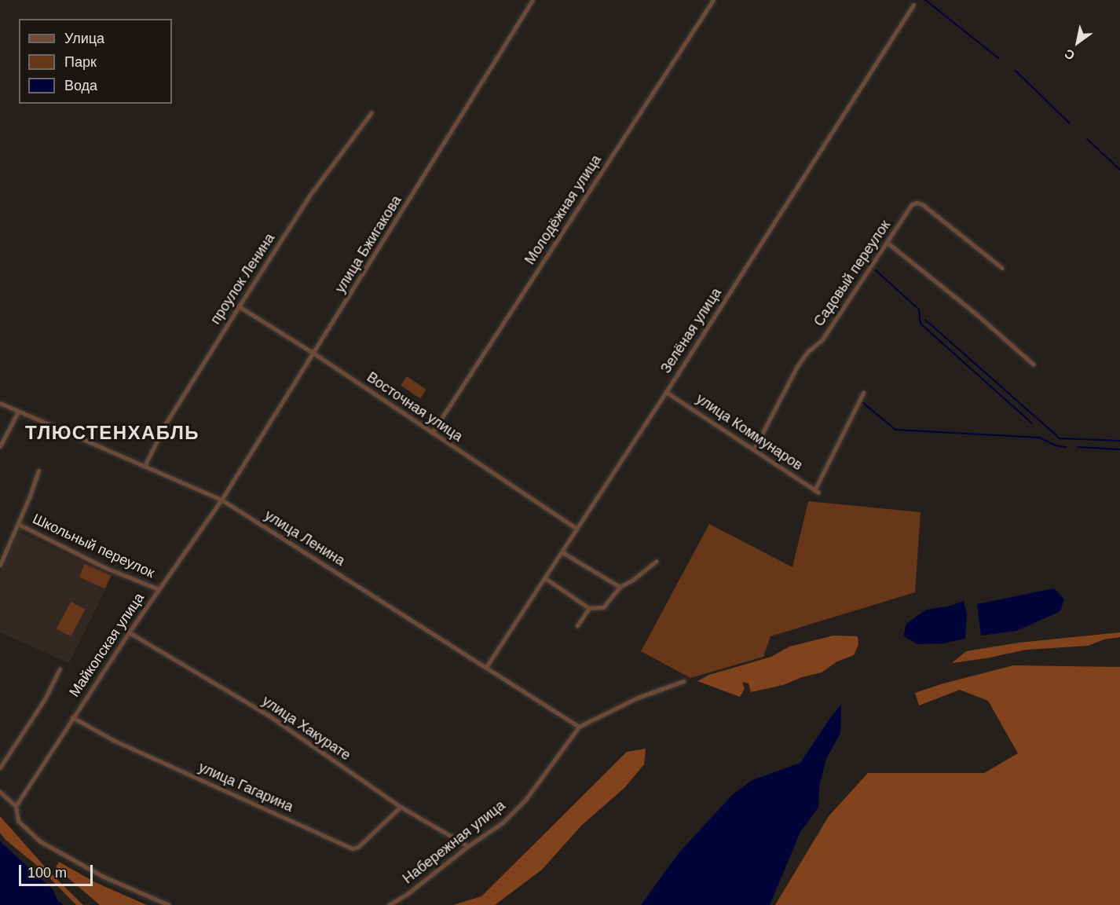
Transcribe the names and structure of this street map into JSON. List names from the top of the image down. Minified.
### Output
{"streets":{"street":["Молодёжная улица","улица Бжигакова","Садовый переулок","проулок Ленина","Зелёная улица","Восточная улица","улица Коммунаров","улица Ленина","Школьный переулок","Майкопская улица","улица Хакурате","улица Гагарина","Набережная улица"]},"crossings":[["Молодёжная улица","Восточная улица"],["улица Бжигакова","Восточная улица"],["улица Бжигакова","улица Ленина"],["улица Бжигакова","Майкопская улица"],["Садовый переулок","улица Коммунаров"],["проулок Ленина","Восточная улица"],["проулок Ленина","улица Ленина"],["Зелёная улица","Восточная улица"],["Зелёная улица","улица Коммунаров"],["Зелёная улица","улица Ленина"],["улица Ленина","Майкопская улица"],["улица Ленина","Набережная улица"],["Школьный переулок","Майкопская улица"],["Майкопская улица","улица Хакурате"],["Майкопская улица","улица Гагарина"],["улица Хакурате","улица Гагарина"],["улица Хакурате","Набережная улица"]],"districts":["ТЛЮСТЕНХАБЛЬ"],"legend":["Улица","Парк","Вода"],"scale_bar":"100 m","north":"bottom left"}
